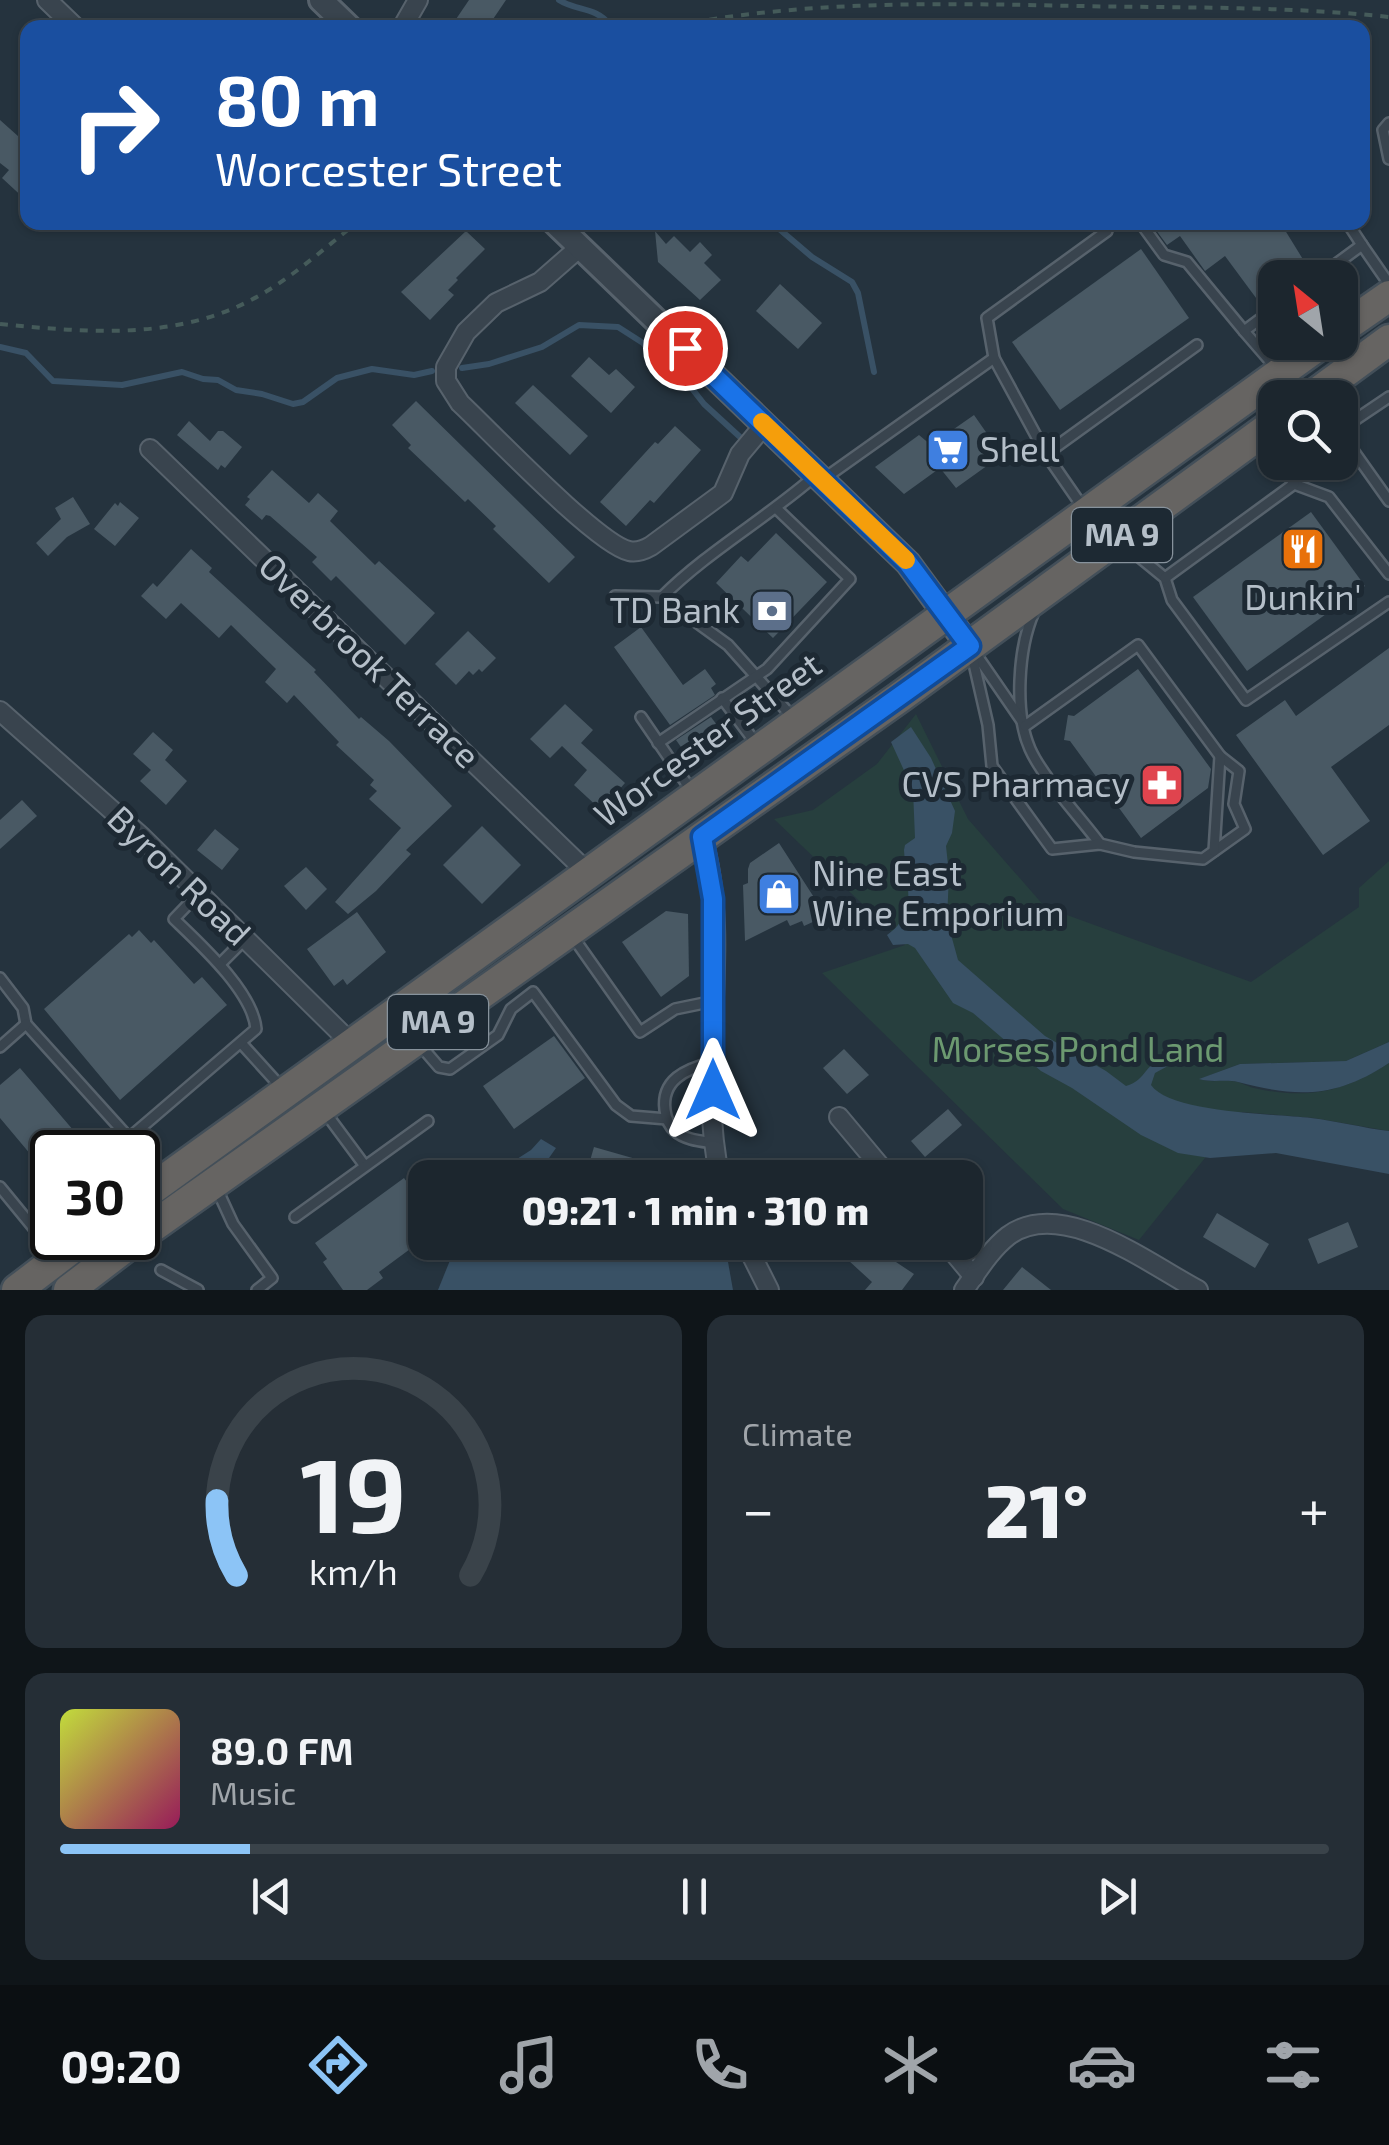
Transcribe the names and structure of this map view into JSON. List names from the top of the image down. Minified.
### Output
{"streets":{"highway":["MA 9","Worcester Street"],"street":["Overbrook Terrace","Byron Road"]},"crossings":[["Overbrook Terrace","Worcester Street"],["Worcester Street","Byron Road"]],"parks":["Morses Pond Land"],"places":{"supermarket":["Shell"],"restaurant":["Dunkin'"],"bank":["TD Bank"],"pharmacy":["CVS Pharmacy"],"shop":["Nine East Wine Emporium"]},"north":"top left","page":{"turn":["80 m","Worcester Street"],"limit":"30","trip":"09:21 · 1 min · 310 m","tile":"Climate","heat":["−","21°","+"],"song":["89.0 FM","Music"],"tabs":"09:20","gauge":["19","km/h"]}}
